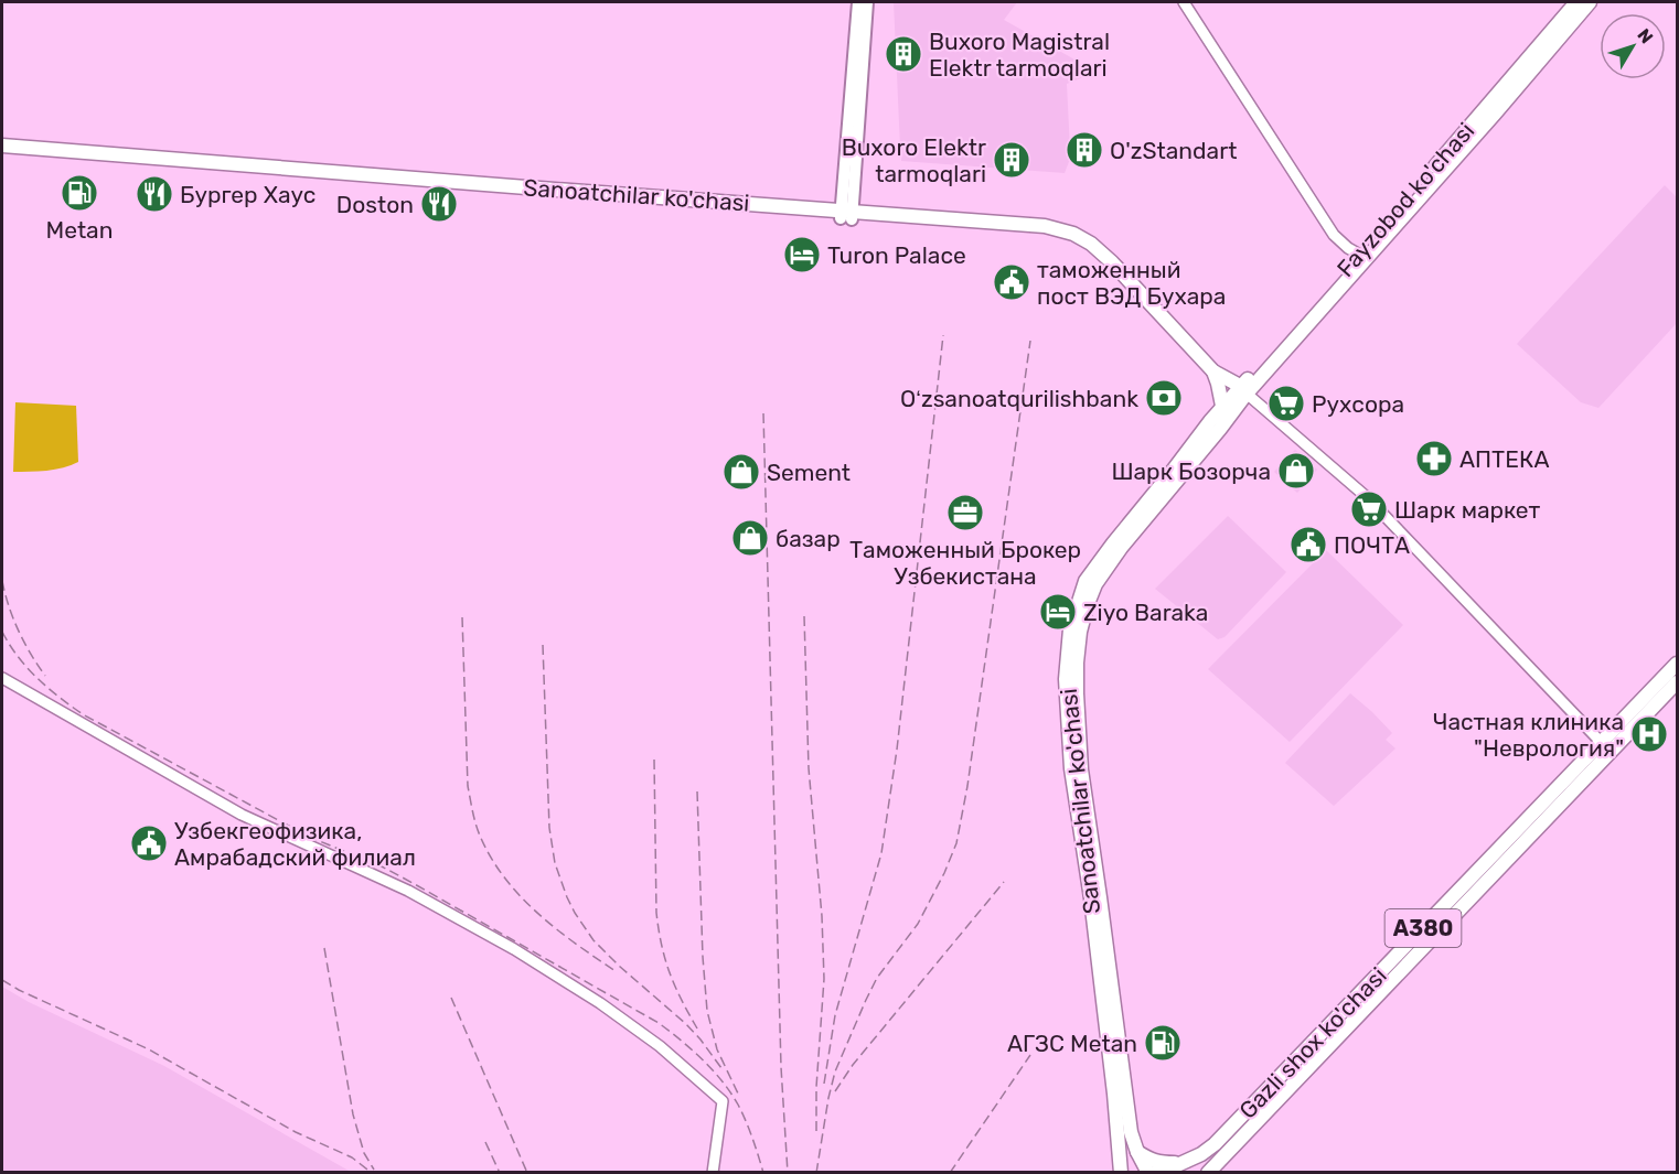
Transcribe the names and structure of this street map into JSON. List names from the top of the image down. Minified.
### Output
{"streets":{"main road":["Sanoatchilar ko'chasi","Fayzobod ko'chasi","A380","Gazli shox ko'chasi"]},"crossings":[["Sanoatchilar ko'chasi","Fayzobod ko'chasi"]],"places":{"building":["Buxoro Magistral Elektr tarmoqlari","O'zStandart","Buxoro Elektr tarmoqlari"],"fuel station":["Metan","АГЗС Metan"],"restaurant":["Бургер Хаус","Doston"],"hotel":["Turon Palace","Ziyo Baraka"],"public building":["таможенный пост ВЭД Бухара","ПОЧТА","Узбекгеофизика, Амрабадский филиал"],"bank":["Oʻzsanoatqurilishbank"],"supermarket":["Рухсора","Шарк маркет"],"pharmacy":["АПТЕКА"],"shop":["Шарк Бозорча","Sement","базар"],"office":["Таможенный Брокер Узбекистана"],"hospital":["Частная клиника \"Неврология\""]},"north":"top right"}
